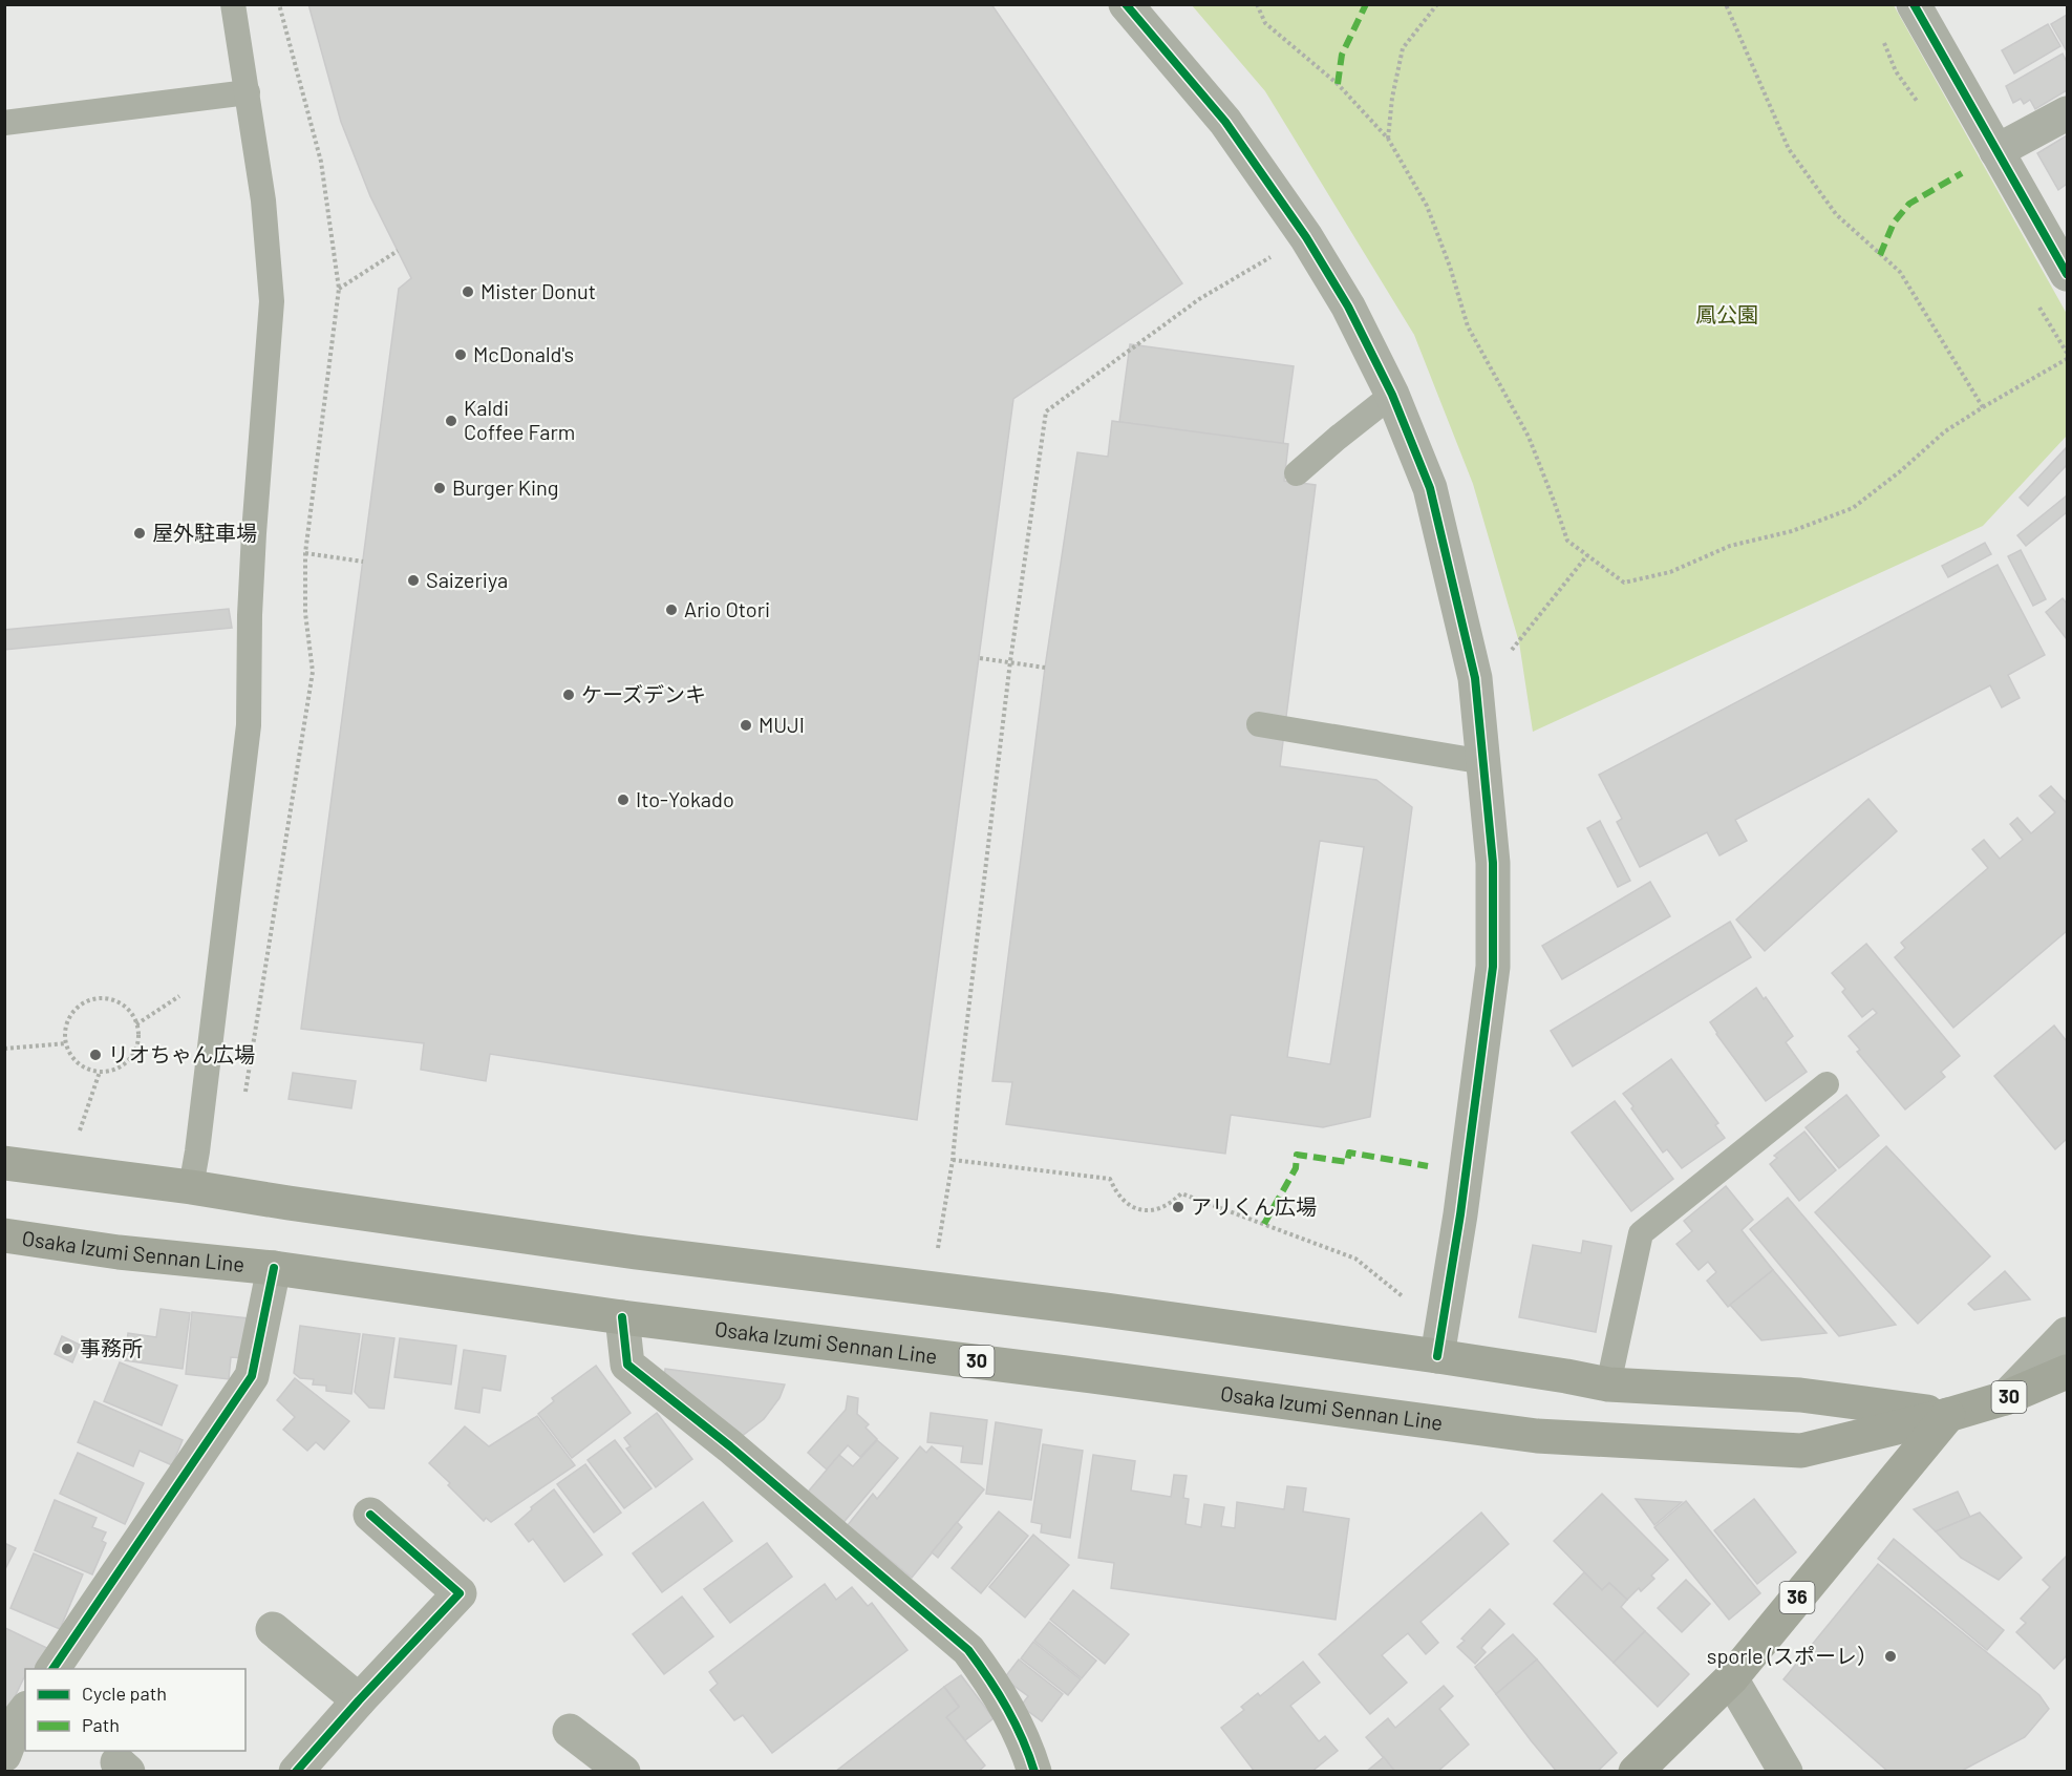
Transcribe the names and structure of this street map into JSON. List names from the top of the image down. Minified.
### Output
{"streets":{"main road":["Osaka Izumi Sennan Line","30","36"]},"crossings":[["Osaka Izumi Sennan Line","36"]],"parks":["鳳公園"],"places":["Mister Donut","McDonald's","Kaldi Coffee Farm","Burger King","屋外駐車場","Saizeriya","Ario Otori","ケーズデンキ","MUJI","Ito-Yokado","リオちゃん広場","アリくん広場","事務所","sporle (スポーレ）"],"legend":["Cycle path","Path"]}
